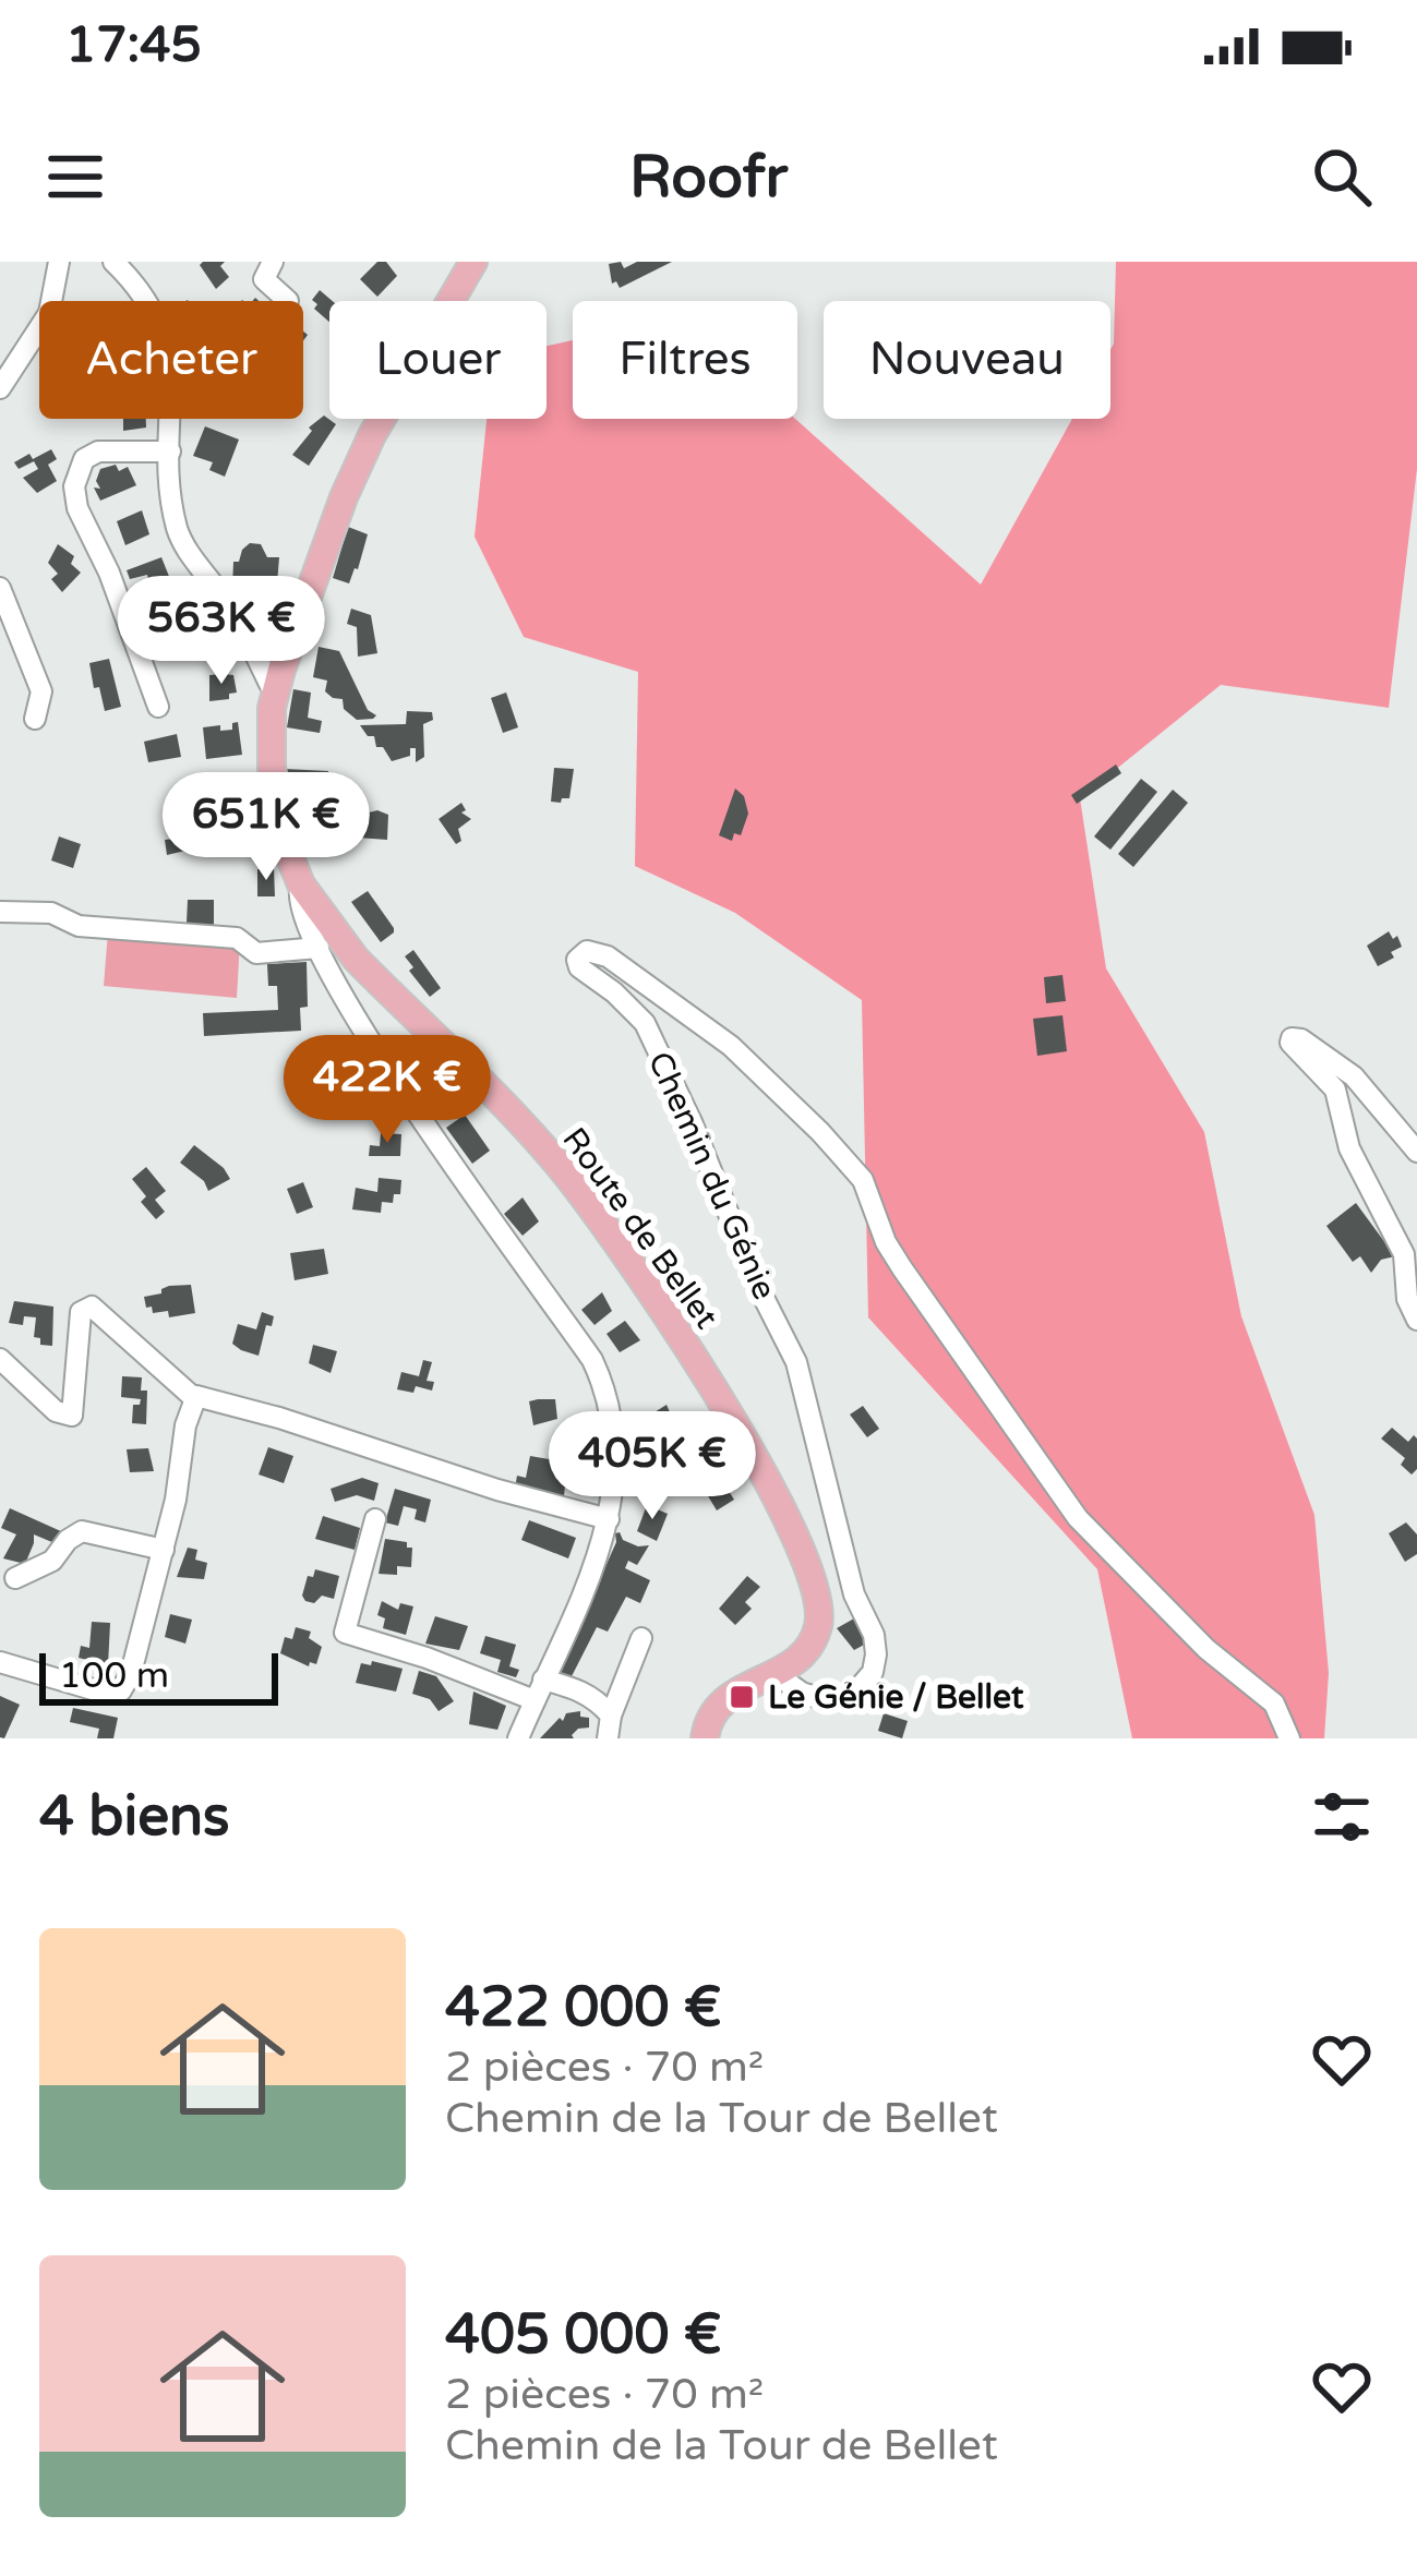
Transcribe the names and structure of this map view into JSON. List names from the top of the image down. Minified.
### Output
{"streets":{"main road":["Route de Bellet"],"street":["Chemin du Génie"]},"crossings":[["Chemin du Génie","Route de Bellet"]],"places":{"transit":["Le Génie / Bellet"]},"scale_bar":"100 m","page":{"status":"17:45","header":"Roofr","chip":["Acheter","Louer","Filtres","Nouveau"],"price":["563K €","651K €","422K €","405K €"],"scale":"100 m","heading":"4 biens","list":[{"name":"422 000 €","note":"2 pièces · 70 m² · Chemin de la Tour de Bellet"},{"name":"405 000 €","note":"2 pièces · 70 m² · Chemin de la Tour de Bellet"}]}}
